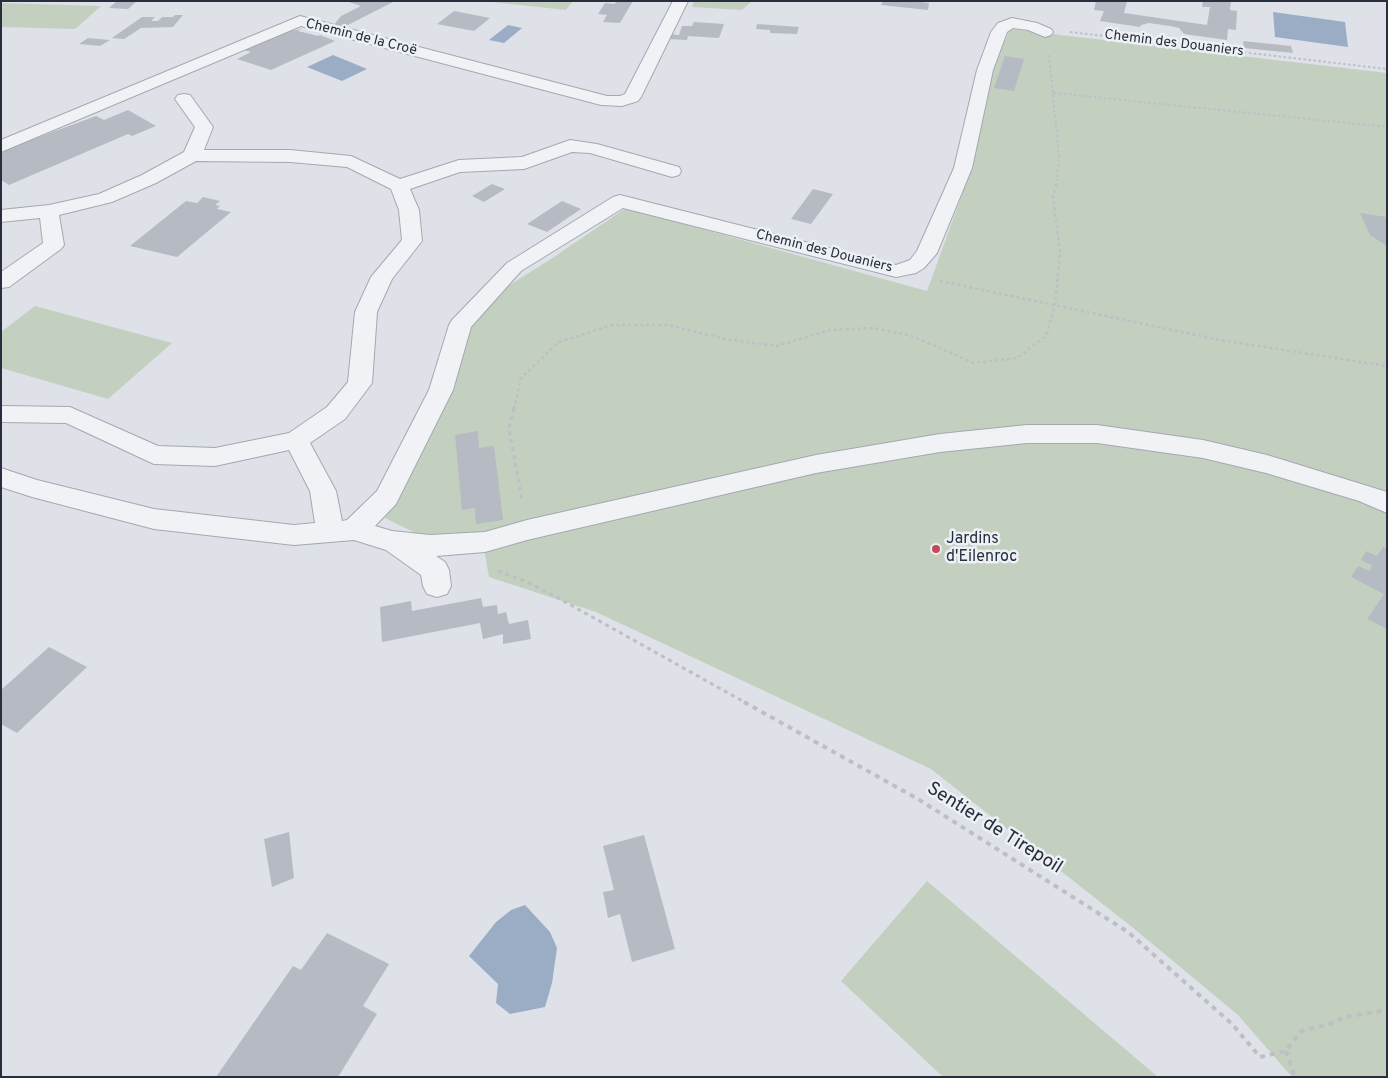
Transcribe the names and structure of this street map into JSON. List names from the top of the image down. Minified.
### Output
{"streets":{"street":["Chemin de la Croë","Chemin des Douaniers"],"path":["Sentier de Tirepoil"]},"places":["Jardins d'Eilenroc"]}
